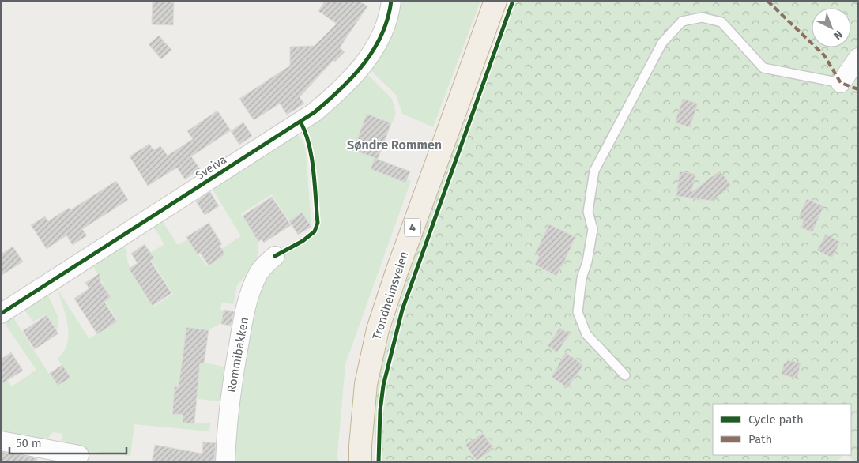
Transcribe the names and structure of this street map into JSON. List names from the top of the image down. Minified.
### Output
{"streets":{"highway":["4","Trondheimsveien"],"street":["Sveiva","Rommibakken"]},"districts":["Søndre Rommen"],"legend":["Cycle path","Path"],"scale_bar":"50 m","north":"bottom right"}
